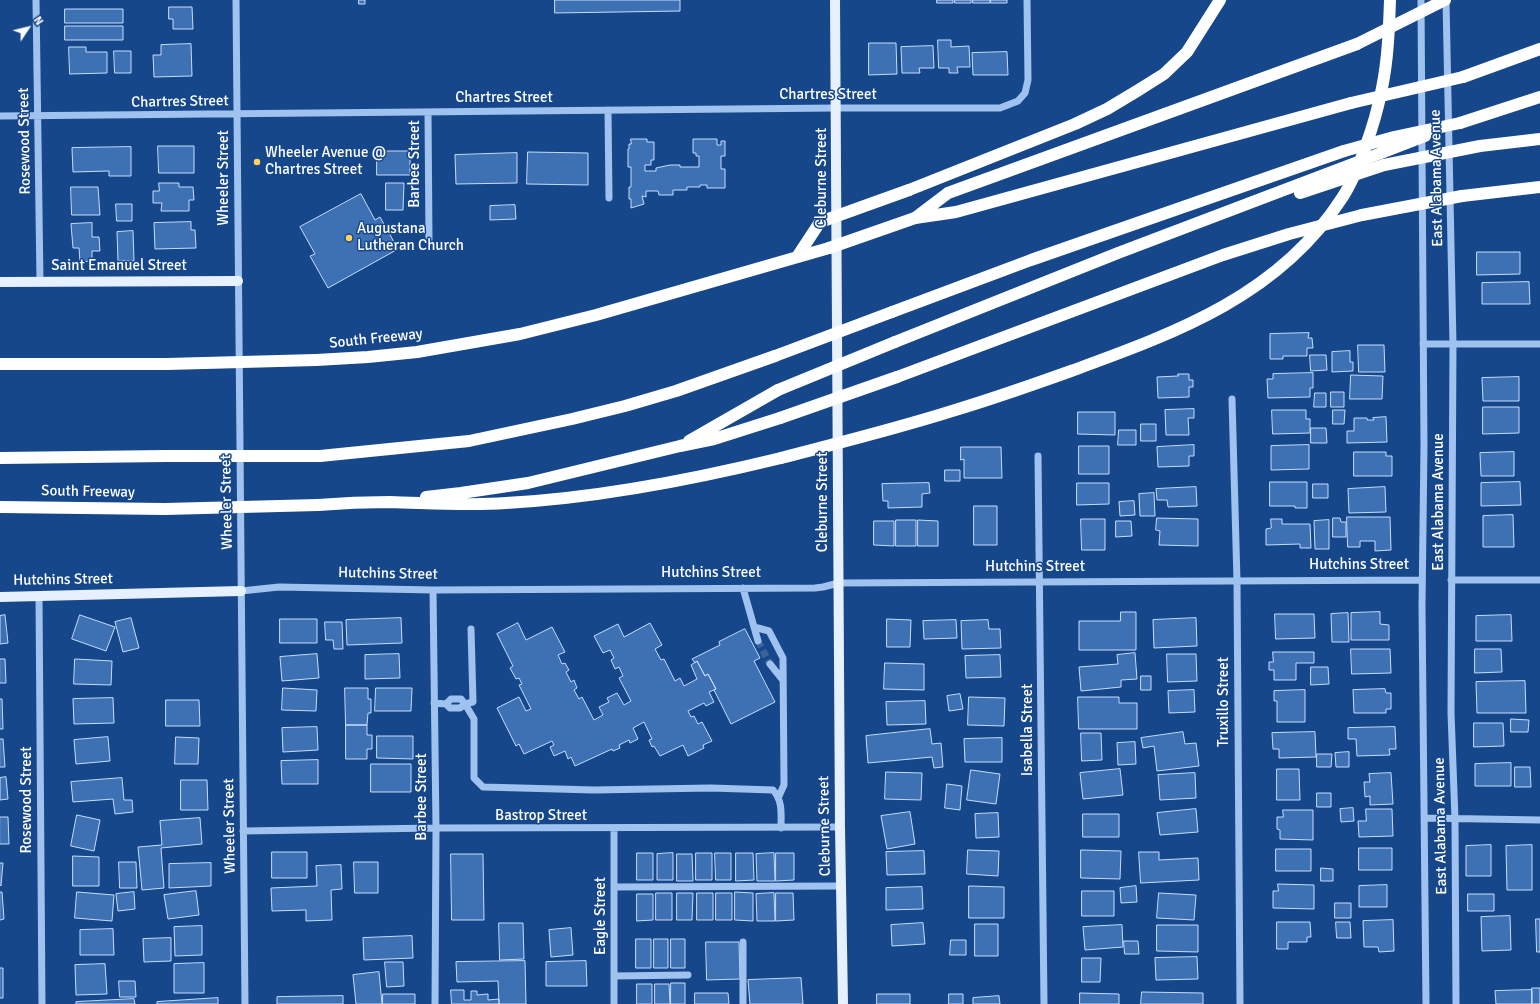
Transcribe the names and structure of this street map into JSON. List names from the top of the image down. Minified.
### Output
{"streets":{"highway":["South Freeway"],"main road":["Cleburne Street","Saint Emanuel Street","Hutchins Street"],"street":["Chartres Street","Rosewood Street","Barbee Street","Wheeler Street","East Alabama Avenue","Truxillo Street","Isabella Street","Bastrop Street","Eagle Street"]},"crossings":[["Chartres Street","Rosewood Street"],["Chartres Street","Barbee Street"],["Chartres Street","Wheeler Street"],["Chartres Street","Cleburne Street"],["Rosewood Street","Saint Emanuel Street"],["Rosewood Street","Hutchins Street"],["Barbee Street","Hutchins Street"],["Barbee Street","Bastrop Street"],["Wheeler Street","Saint Emanuel Street"],["Wheeler Street","Hutchins Street"],["Wheeler Street","Bastrop Street"],["Cleburne Street","Hutchins Street"],["Cleburne Street","Bastrop Street"],["East Alabama Avenue","Hutchins Street"],["Hutchins Street","Truxillo Street"],["Hutchins Street","Isabella Street"],["Bastrop Street","Eagle Street"]],"places":["Wheeler Avenue @ Chartres Street","Augustana Lutheran Church"],"north":"top right"}
